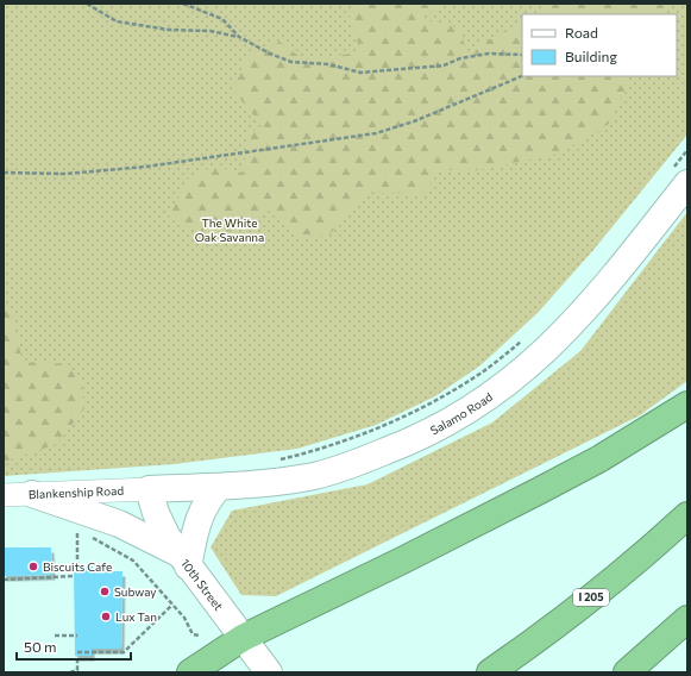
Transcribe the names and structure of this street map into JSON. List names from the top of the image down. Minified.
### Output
{"streets":{"highway":["I 205"],"main road":["Salamo Road","10th Street"],"street":["Blankenship Road"]},"crossings":[["Salamo Road","Blankenship Road"],["Salamo Road","10th Street"],["Blankenship Road","10th Street"]],"parks":["The White Oak Savanna"],"places":["Biscuits Cafe","Subway","Lux Tan"],"legend":["Road","Building"],"scale_bar":"50 m"}
